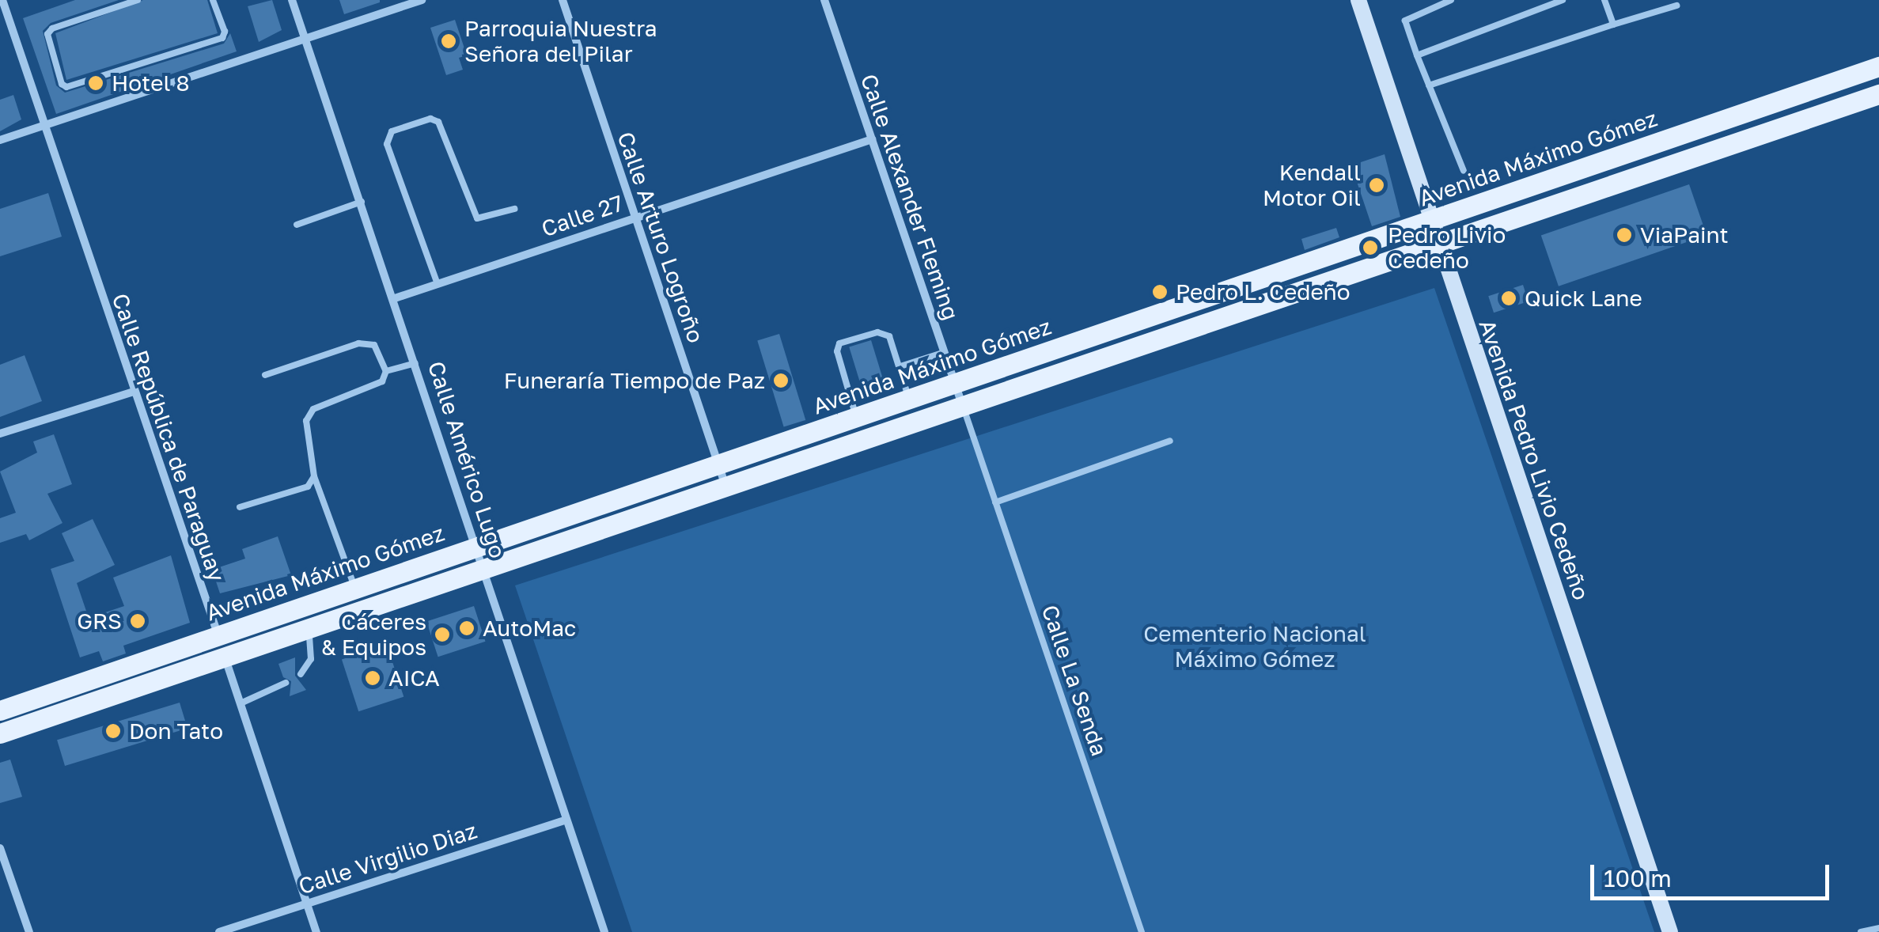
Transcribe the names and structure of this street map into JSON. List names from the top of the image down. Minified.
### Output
{"streets":{"main road":["Avenida Máximo Gómez","Avenida Pedro Livio Cedeño"],"street":["Calle Alexander Fleming","Calle 27","Calle Arturo Logroño","Calle República de Paraguay","Calle Américo Lugo","Calle Virgilio Diaz"],"lane":["Calle La Senda"]},"crossings":[["Avenida Máximo Gómez","Calle Alexander Fleming"],["Avenida Máximo Gómez","Calle Arturo Logroño"],["Avenida Máximo Gómez","Calle República de Paraguay"],["Avenida Máximo Gómez","Calle Américo Lugo"],["Avenida Máximo Gómez","Avenida Pedro Livio Cedeño"],["Avenida Máximo Gómez","Calle La Senda"],["Calle Alexander Fleming","Calle 27"],["Calle Alexander Fleming","Calle La Senda"],["Calle 27","Calle Arturo Logroño"],["Calle 27","Calle Américo Lugo"],["Calle República de Paraguay","Calle Virgilio Diaz"],["Calle Américo Lugo","Calle Virgilio Diaz"]],"parks":["Cementerio Nacional Máximo Gómez"],"places":["Parroquia Nuestra Señora del Pilar","Hotel 8","Kendall Motor Oil","ViaPaint","Pedro Livio Cedeño","Pedro L. Cedeño","Quick Lane","Funeraría Tiempo de Paz","GRS","AutoMac","Cáceres & Equipos","AICA","Don Tato"],"scale_bar":"100 m"}
